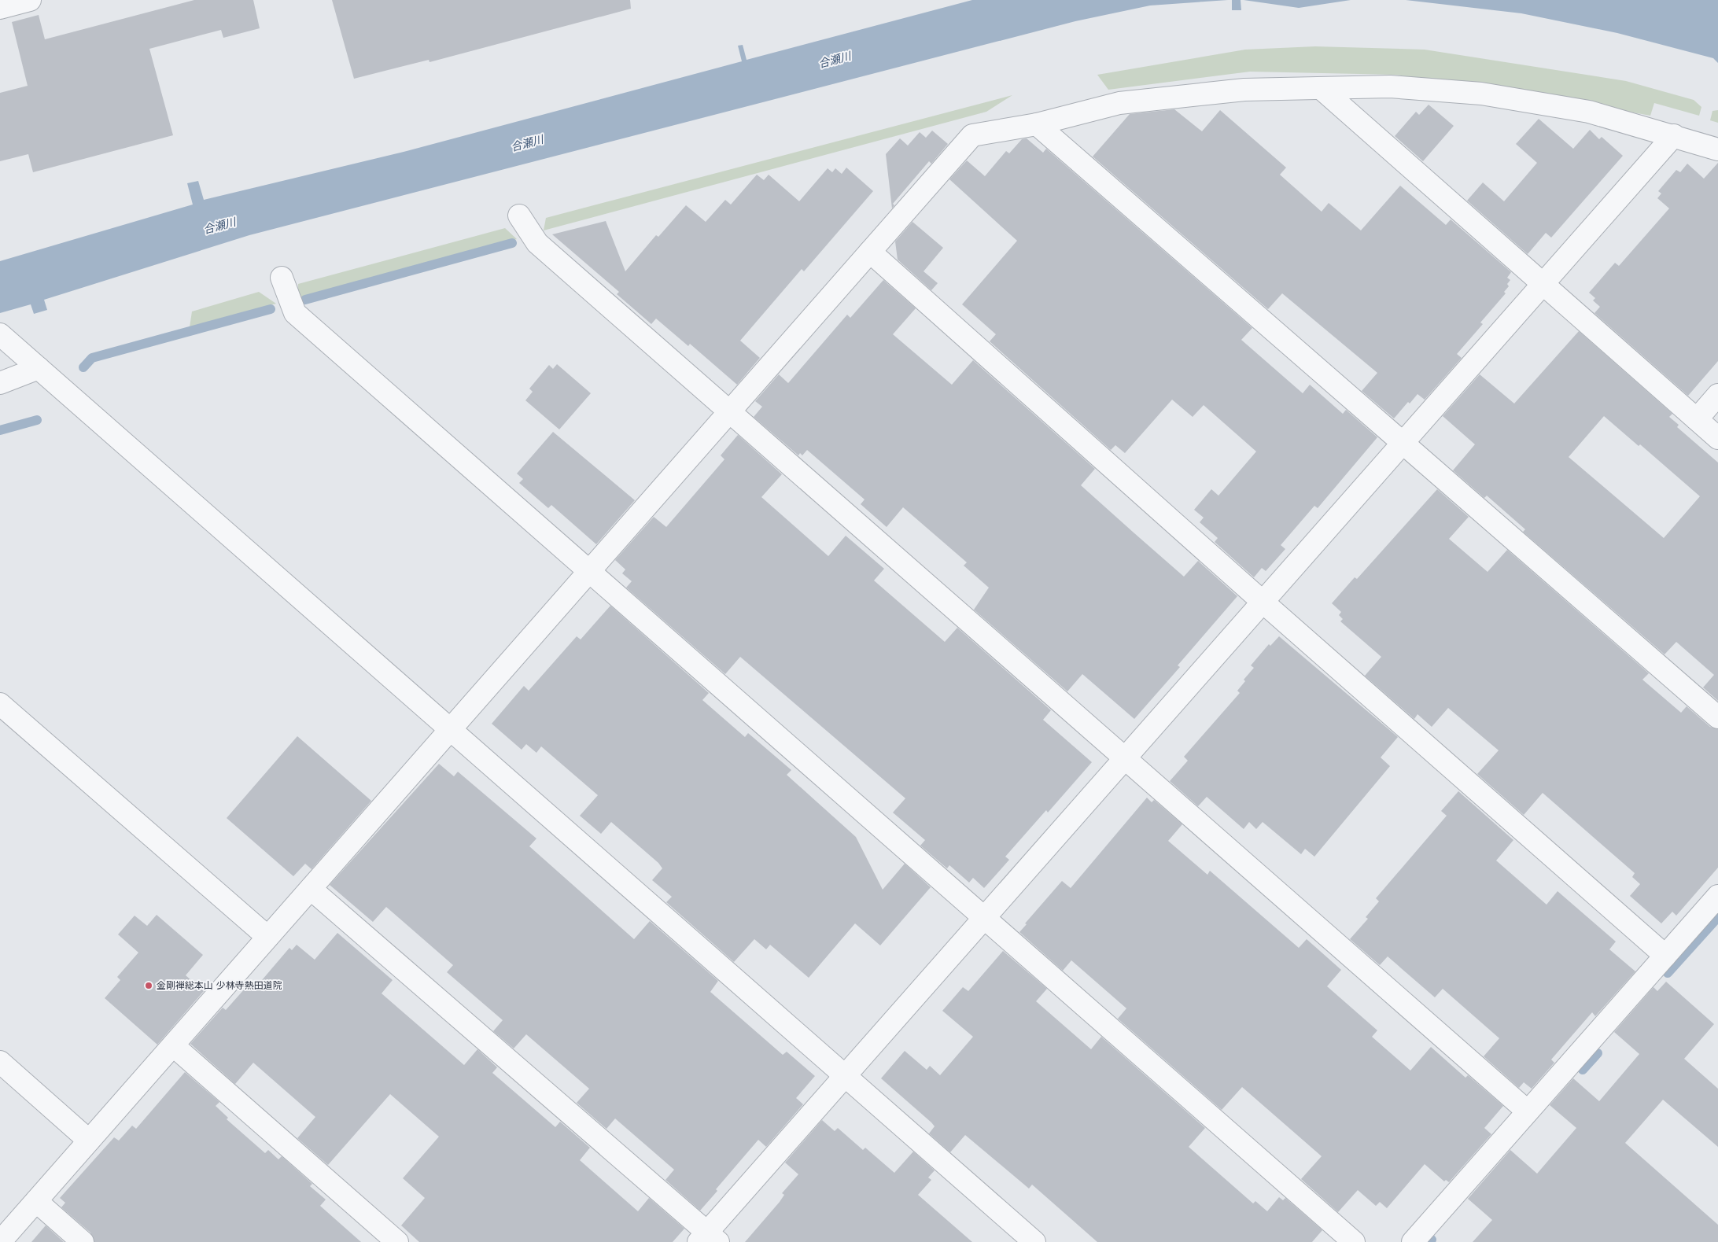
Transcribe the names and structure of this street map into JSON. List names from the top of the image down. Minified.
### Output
{"water":["合瀬川"],"places":["金剛禅総本山 少林寺熱田道院"]}
